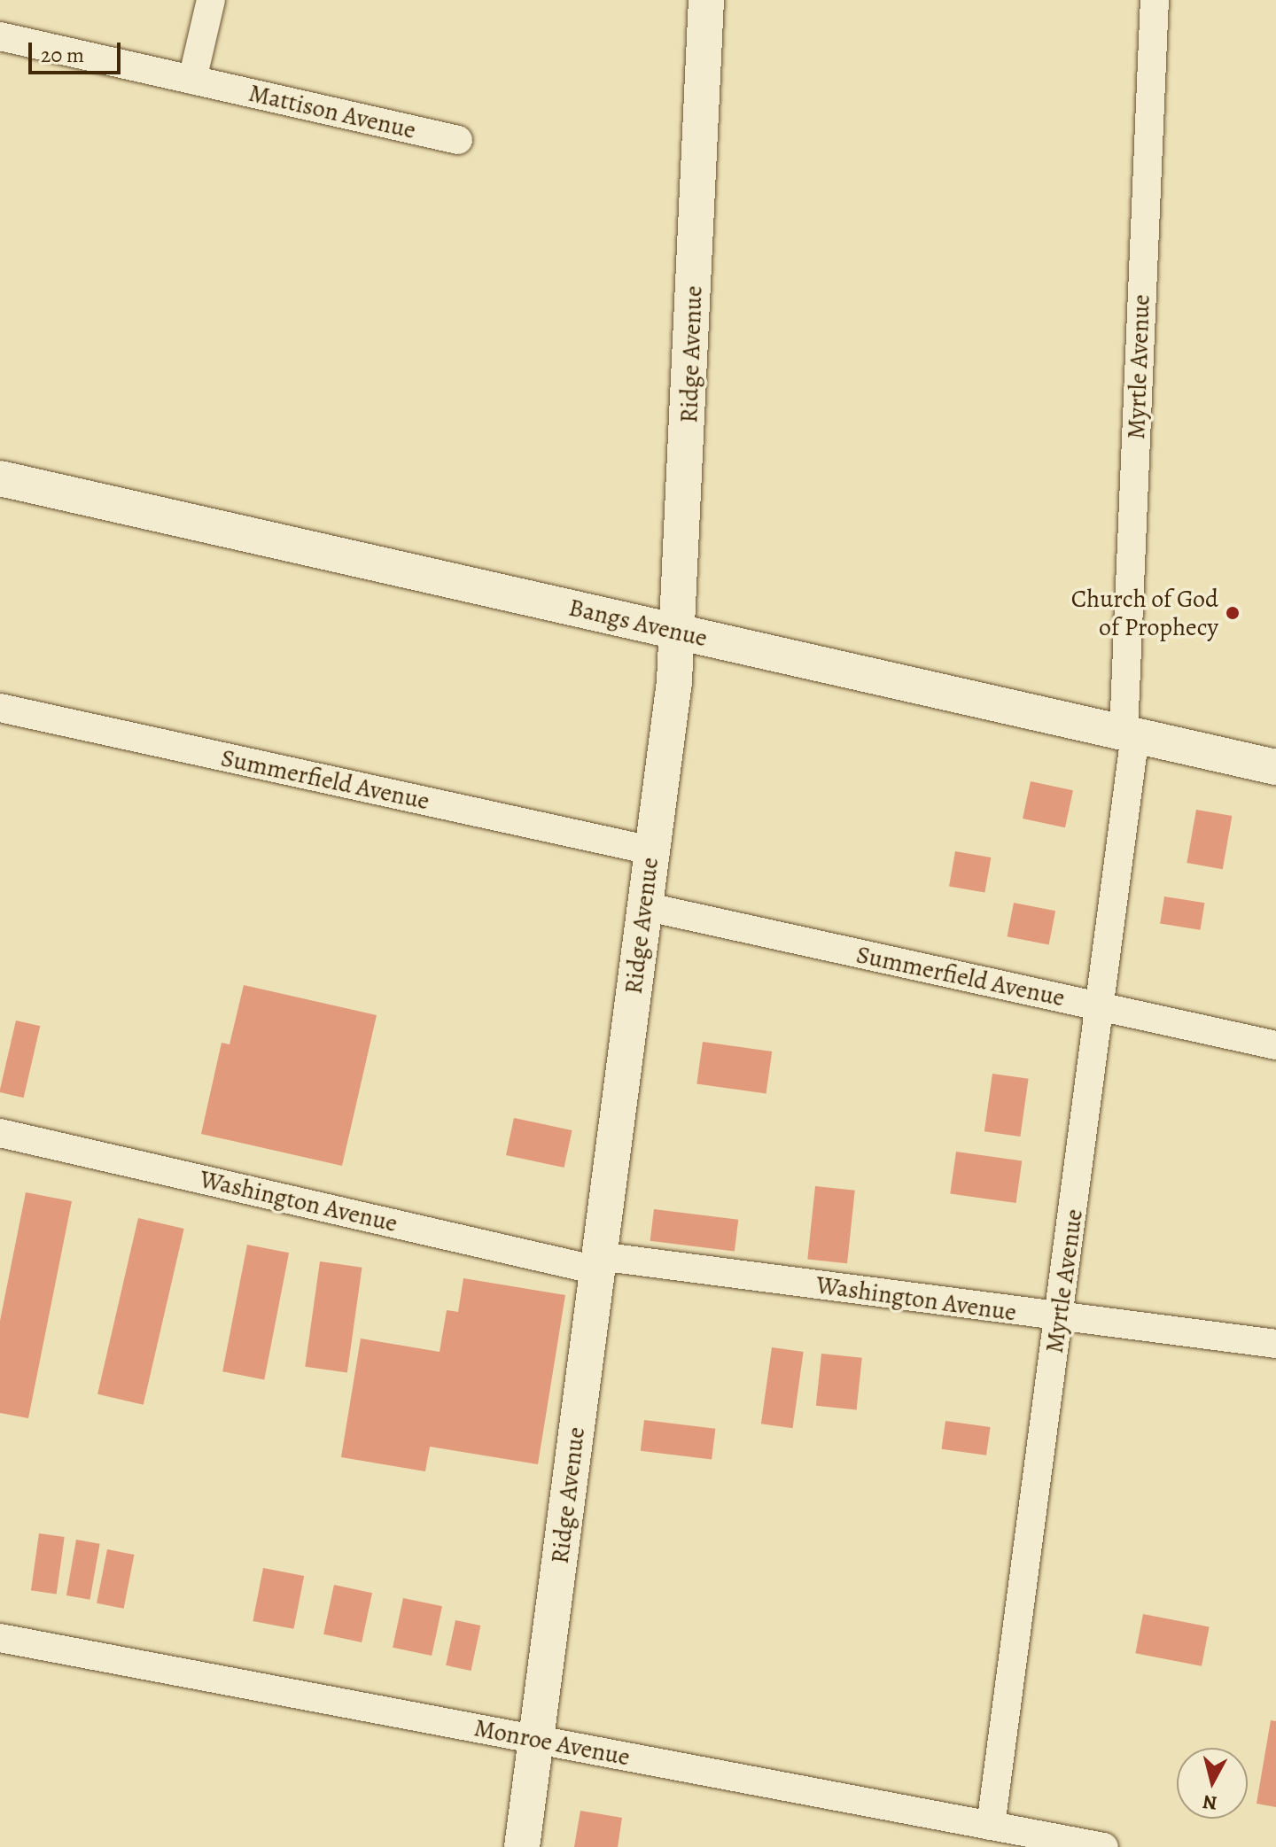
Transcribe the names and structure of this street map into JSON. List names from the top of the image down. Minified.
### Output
{"streets":{"street":["Mattison Avenue","Ridge Avenue","Myrtle Avenue","Bangs Avenue","Summerfield Avenue","Washington Avenue","Monroe Avenue"]},"crossings":[["Ridge Avenue","Bangs Avenue"],["Ridge Avenue","Summerfield Avenue"],["Ridge Avenue","Washington Avenue"],["Ridge Avenue","Monroe Avenue"],["Myrtle Avenue","Bangs Avenue"],["Myrtle Avenue","Summerfield Avenue"],["Myrtle Avenue","Washington Avenue"],["Myrtle Avenue","Monroe Avenue"]],"places":["Church of God of Prophecy"],"scale_bar":"20 m","north":"bottom"}
